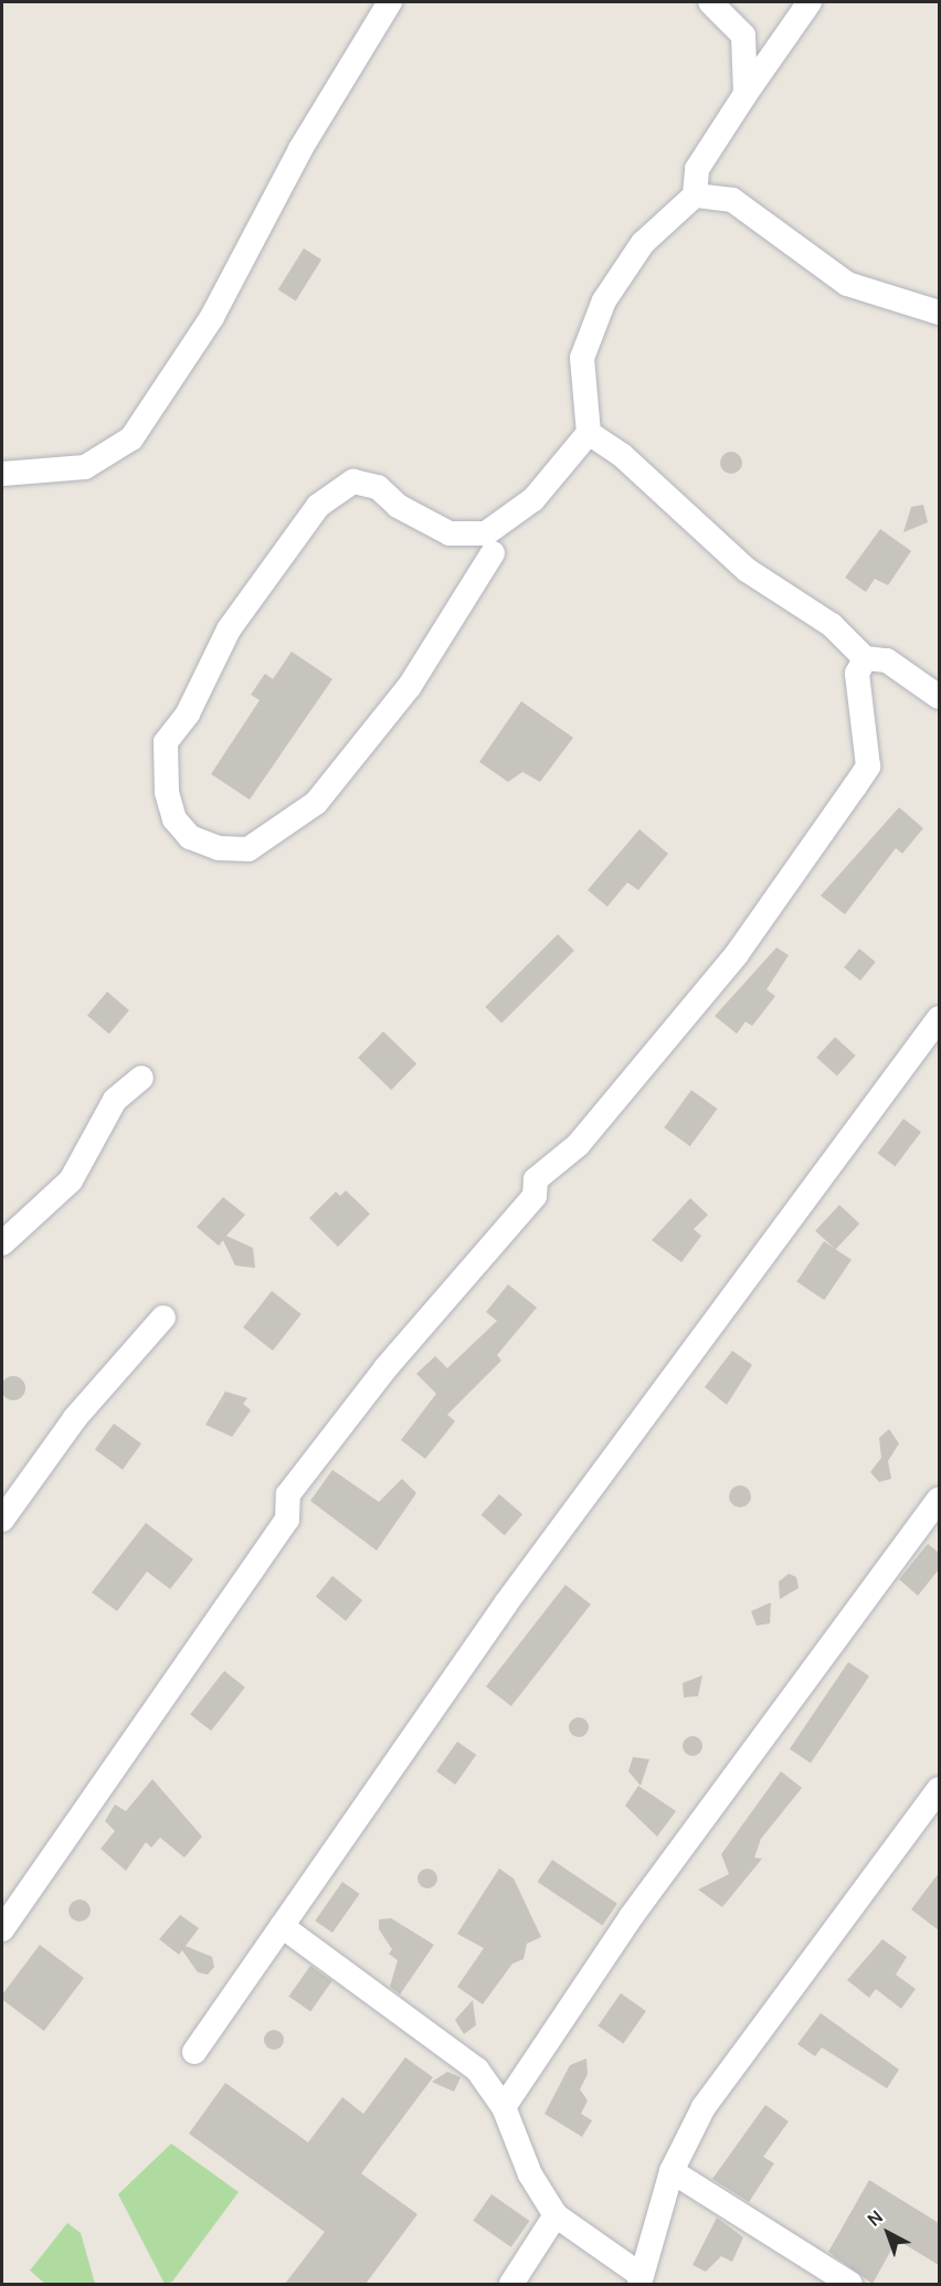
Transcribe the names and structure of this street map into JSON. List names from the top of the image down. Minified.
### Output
{"north":"top left"}
